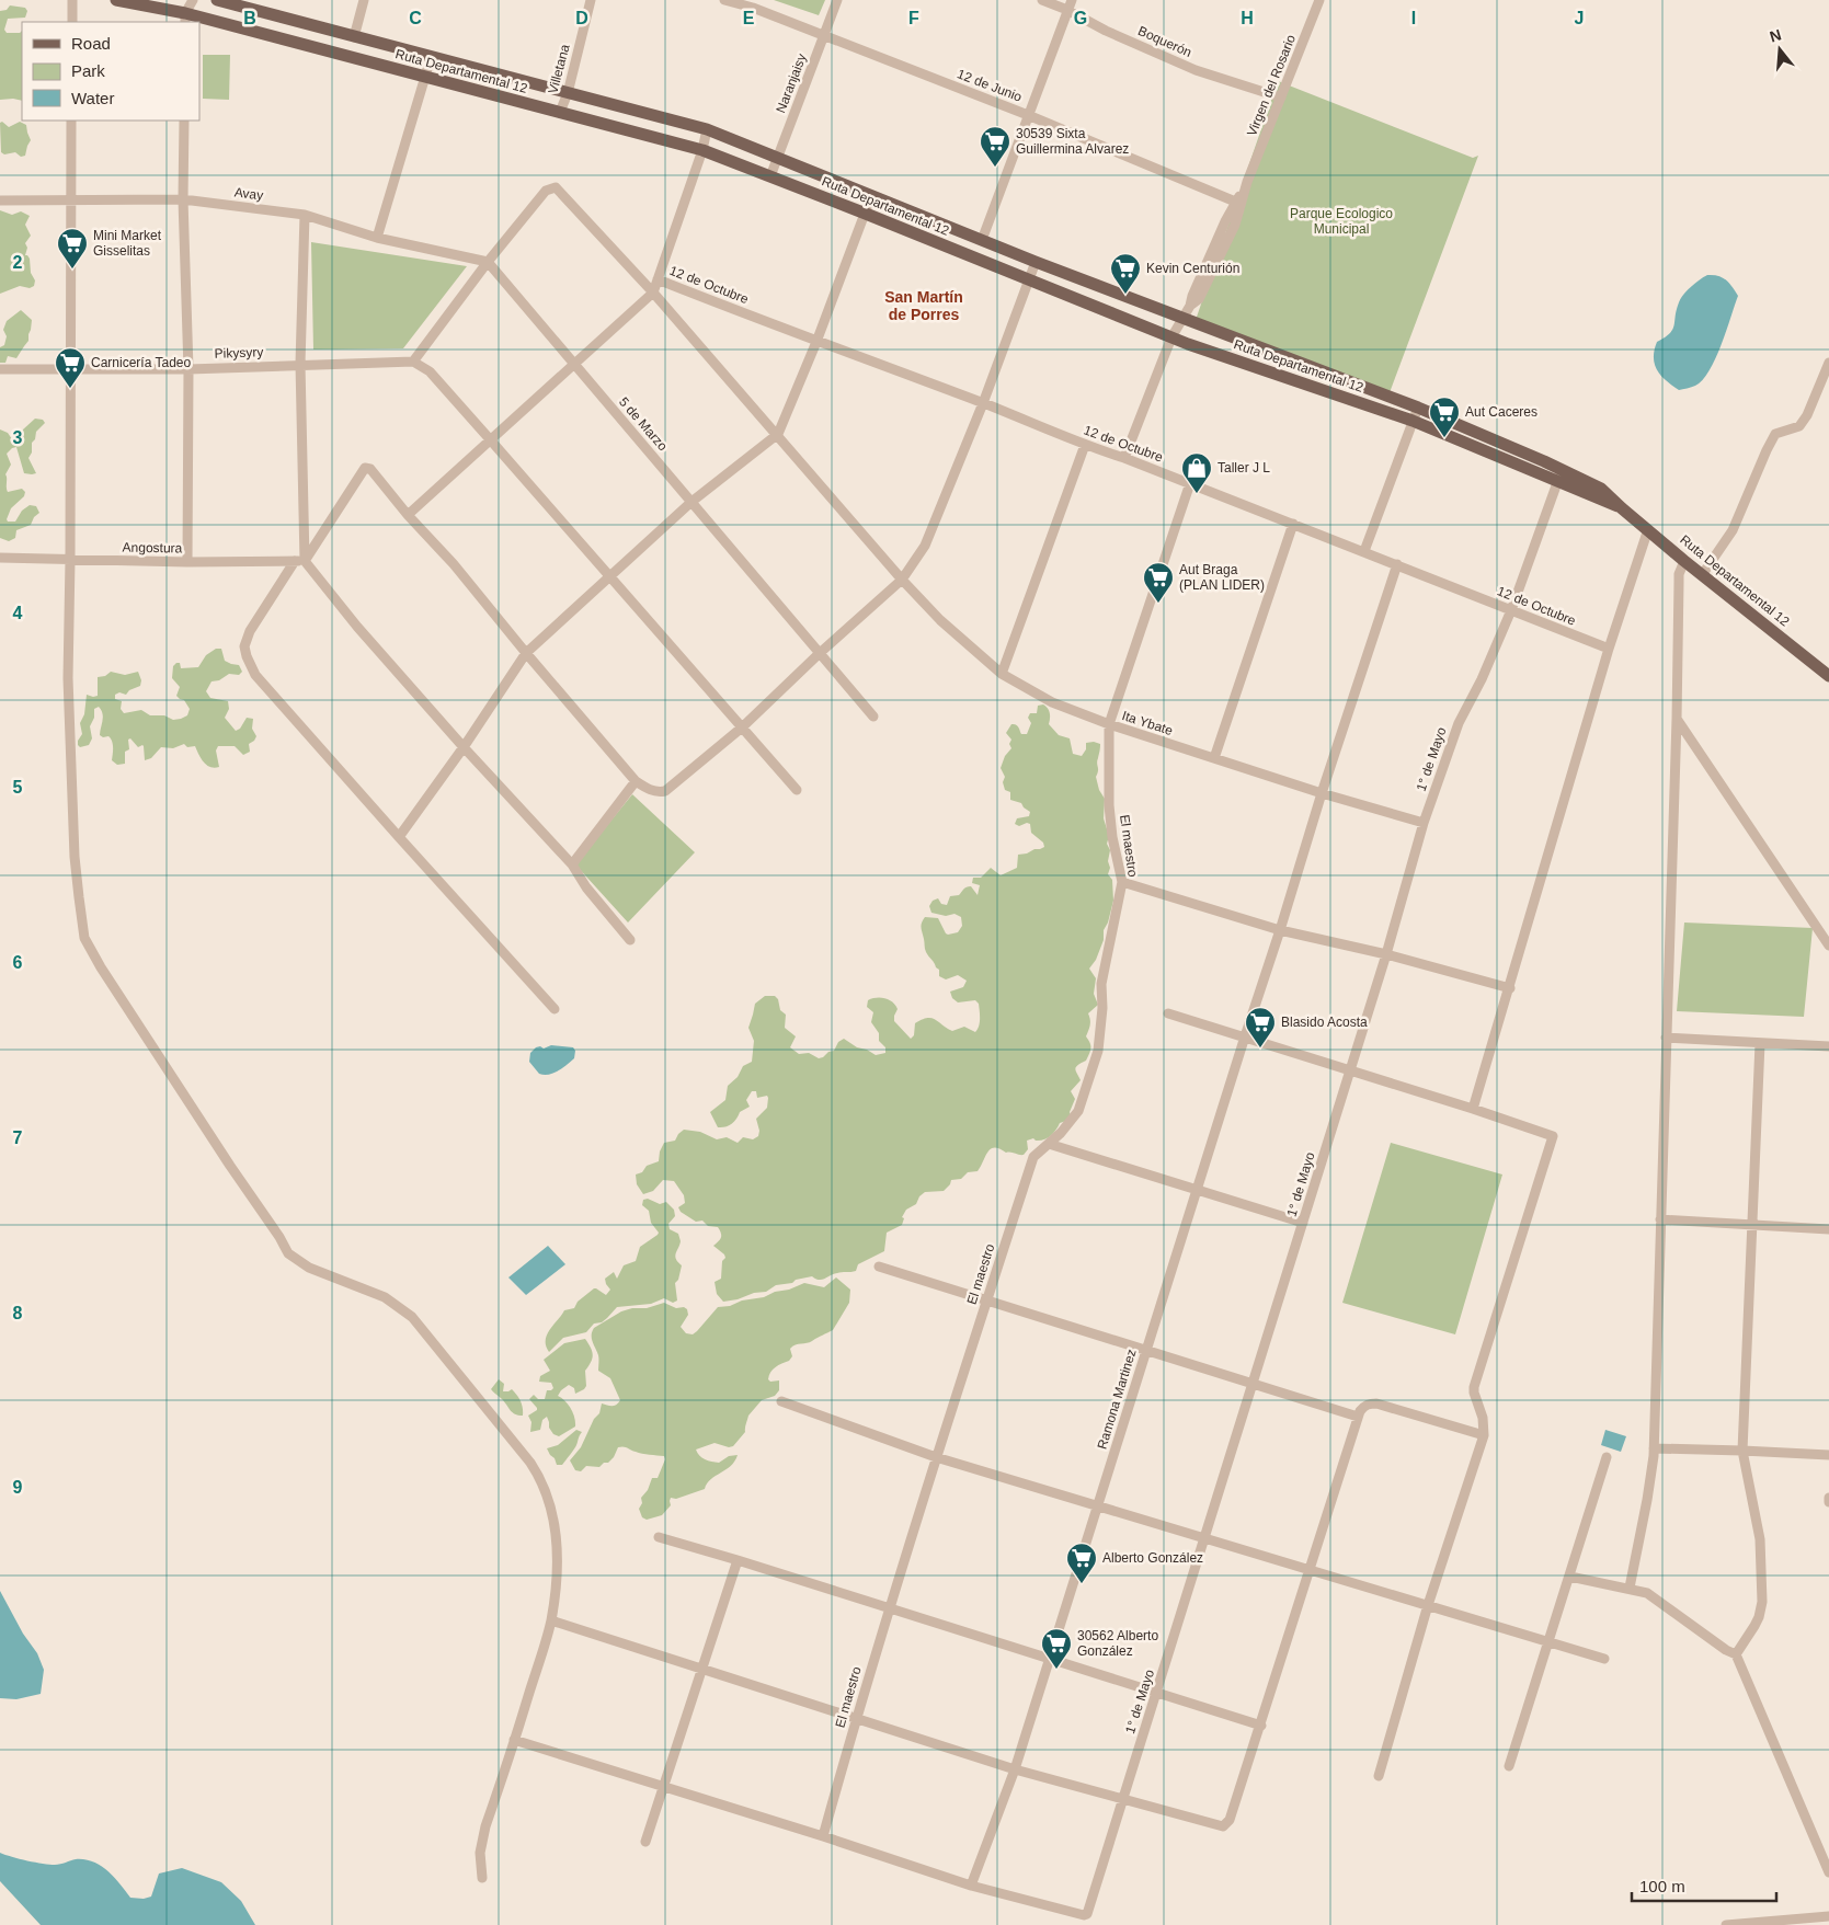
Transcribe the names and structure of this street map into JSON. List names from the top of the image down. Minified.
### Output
{"streets":{"main road":["Ruta Departamental 12"],"street":["Boquerón","Villetana","Naranjaisy","12 de Junio","Virgen del Rosario","Avay","12 de Octubre","Pikysyry","5 de Marzo","Angostura","Ita Ybate","1° de Mayo","El maestro","Ramona Martinez"]},"crossings":[["Boquerón","Virgen del Rosario"],["Villetana","Ruta Departamental 12"],["Ruta Departamental 12","Naranjaisy"],["Ruta Departamental 12","Virgen del Rosario"],["Ruta Departamental 12","1° de Mayo"],["Naranjaisy","12 de Junio"],["12 de Junio","Virgen del Rosario"],["Virgen del Rosario","12 de Octubre"],["Avay","5 de Marzo"],["Avay","Ita Ybate"],["12 de Octubre","1° de Mayo"],["12 de Octubre","El maestro"],["12 de Octubre","Ramona Martinez"],["5 de Marzo","Ita Ybate"],["Ita Ybate","1° de Mayo"],["Ita Ybate","El maestro"],["Ita Ybate","Ramona Martinez"],["1° de Mayo","Ramona Martinez"]],"districts":["San Martín de Porres"],"parks":["Parque Ecologico Municipal"],"places":{"supermarket":["30539 Sixta Guillermina Alvarez","Mini Market Gisselitas","Kevin Centurión","Carnicería Tadeo","Aut Caceres","Aut Braga (PLAN LIDER)","Blasido Acosta","Alberto González","30562 Alberto González"],"shop":["Taller J L"]},"legend":["Road","Park","Water"],"scale_bar":"100 m","north":"top","grid":{"columns":["B","C","D","E","F","G","H","I","J"],"rows":["2","3","4","5","6","7","8","9"]}}
